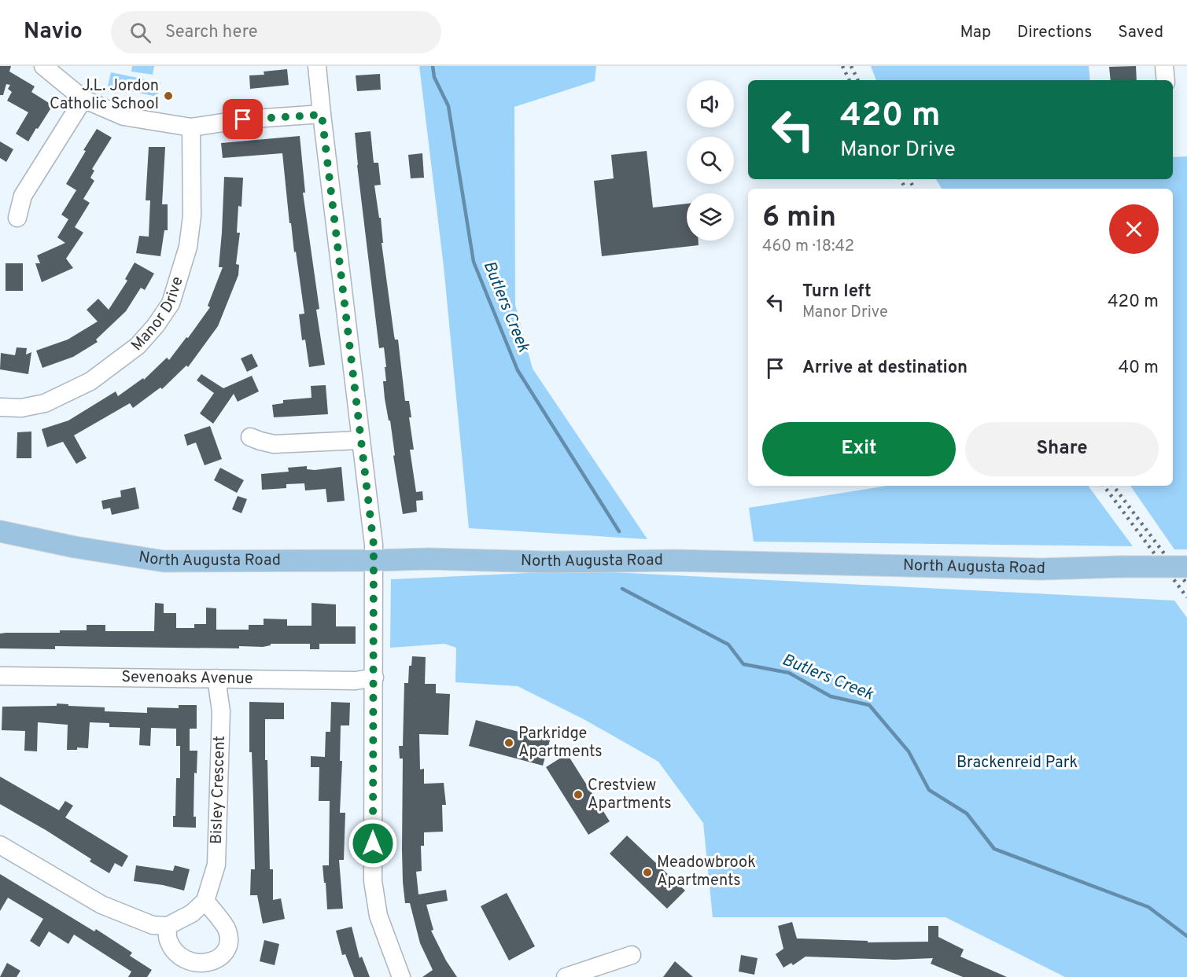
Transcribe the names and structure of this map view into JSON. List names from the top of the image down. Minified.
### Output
{"streets":{"main road":["North Augusta Road"],"street":["Manor Drive","Sevenoaks Avenue","Bisley Crescent"]},"crossings":[["Sevenoaks Avenue","Bisley Crescent"]],"water":["Butlers Creek"],"parks":["Brackenreid Park"],"places":["J.L. Jordon Catholic School","Parkridge Apartments","Crestview Apartments","Meadowbrook Apartments"],"page":{"header":"Navio","search":"Search here","nav":["Map","Directions","Saved"],"turn":["420 m","Manor Drive"],"heading":["6 min","460 m · 18:42"],"list":[{"name":"Turn left","note":"Manor Drive","value":"420 m"},{"name":"Arrive at destination","value":"40 m"}],"buttons":["Exit","Share"]}}
